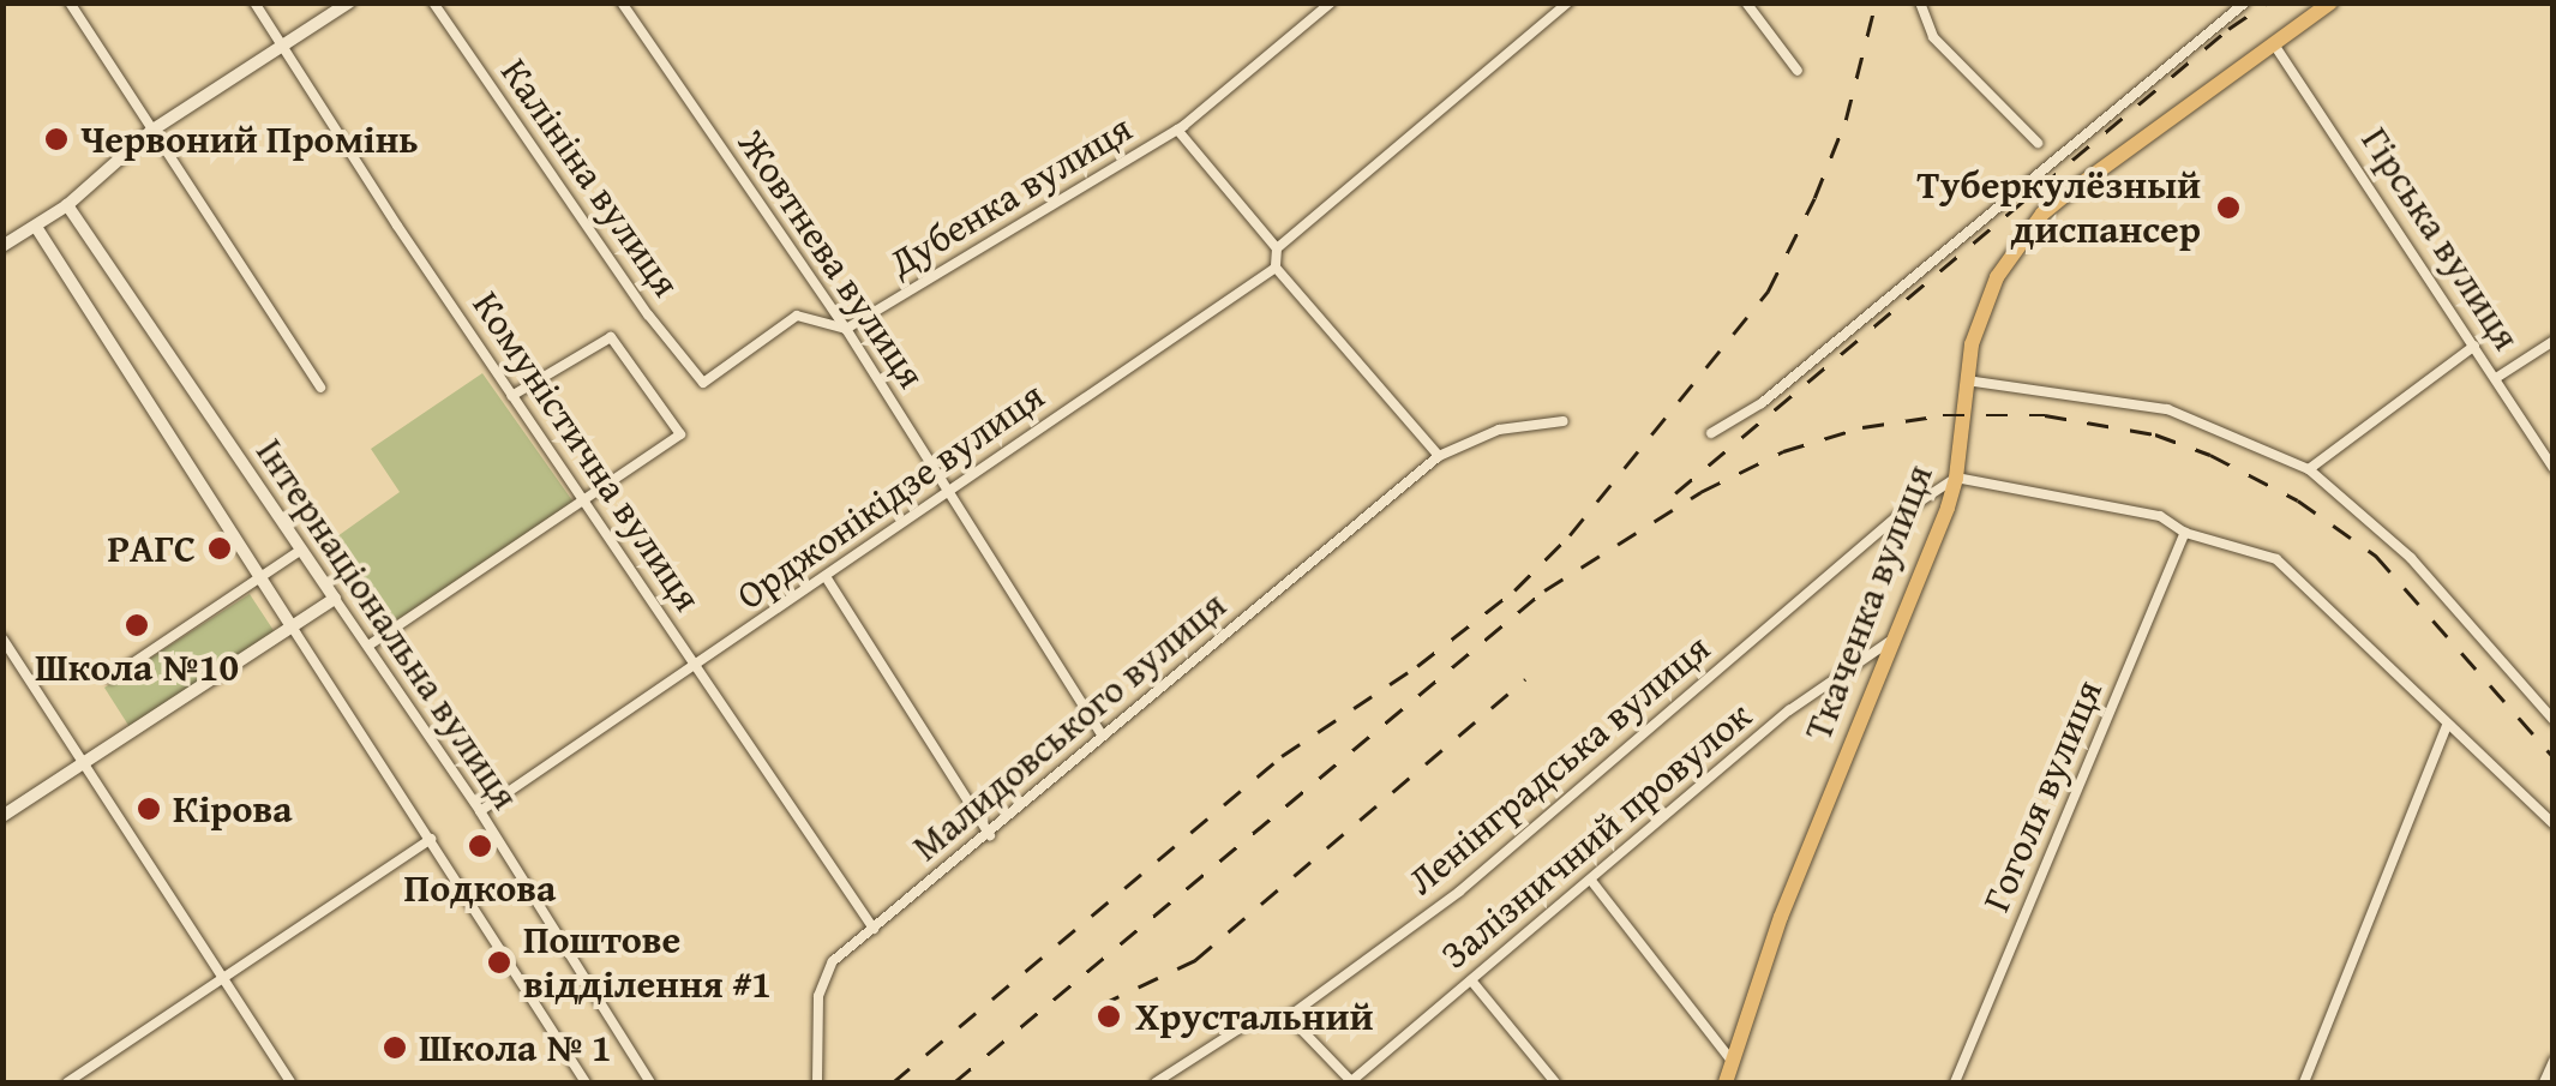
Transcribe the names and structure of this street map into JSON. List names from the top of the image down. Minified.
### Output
{"streets":{"main road":["Ткаченка вулиця"],"street":["Калініна вулиця","Дубенка вулиця","Гірська вулиця","Жовтнева вулиця","Комуністична вулиця","Орджонікідзе вулиця","Інтернаціональна вулиця","Малидовського вулиця","Ленінградська вулиця","Гоголя вулиця","Залізничний провулок"]},"crossings":[["Калініна вулиця","Дубенка вулиця"],["Калініна вулиця","Жовтнева вулиця"],["Дубенка вулиця","Жовтнева вулиця"],["Гірська вулиця","Ткаченка вулиця"],["Жовтнева вулиця","Орджонікідзе вулиця"],["Жовтнева вулиця","Малидовського вулиця"],["Комуністична вулиця","Орджонікідзе вулиця"],["Комуністична вулиця","Малидовського вулиця"],["Орджонікідзе вулиця","Інтернаціональна вулиця"],["Ткаченка вулиця","Ленінградська вулиця"],["Ткаченка вулиця","Залізничний провулок"]],"places":["Червоний Промінь","Туберкулёзный диспансер","РАГС","Школа №10","Кірова","Подкова","Поштове відділення #1","Хрустальний","Школа № 1"]}
